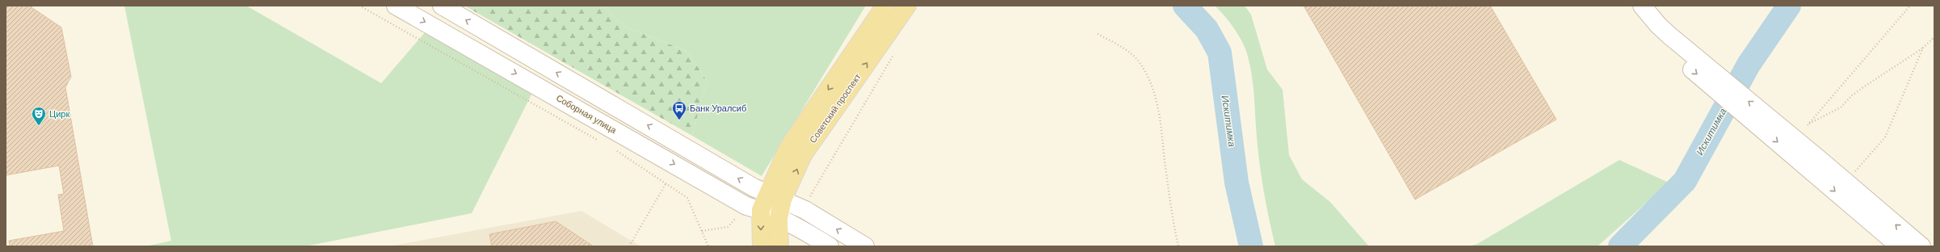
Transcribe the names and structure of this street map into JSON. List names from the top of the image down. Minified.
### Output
{"streets":{"main road":["Советский проспект","Соборная улица"]},"crossings":[["Советский проспект","Соборная улица"]],"water":["Искитимка"],"places":{"bus stop":["Банк Уралсиб"],"theatre":["Цирк"]}}
